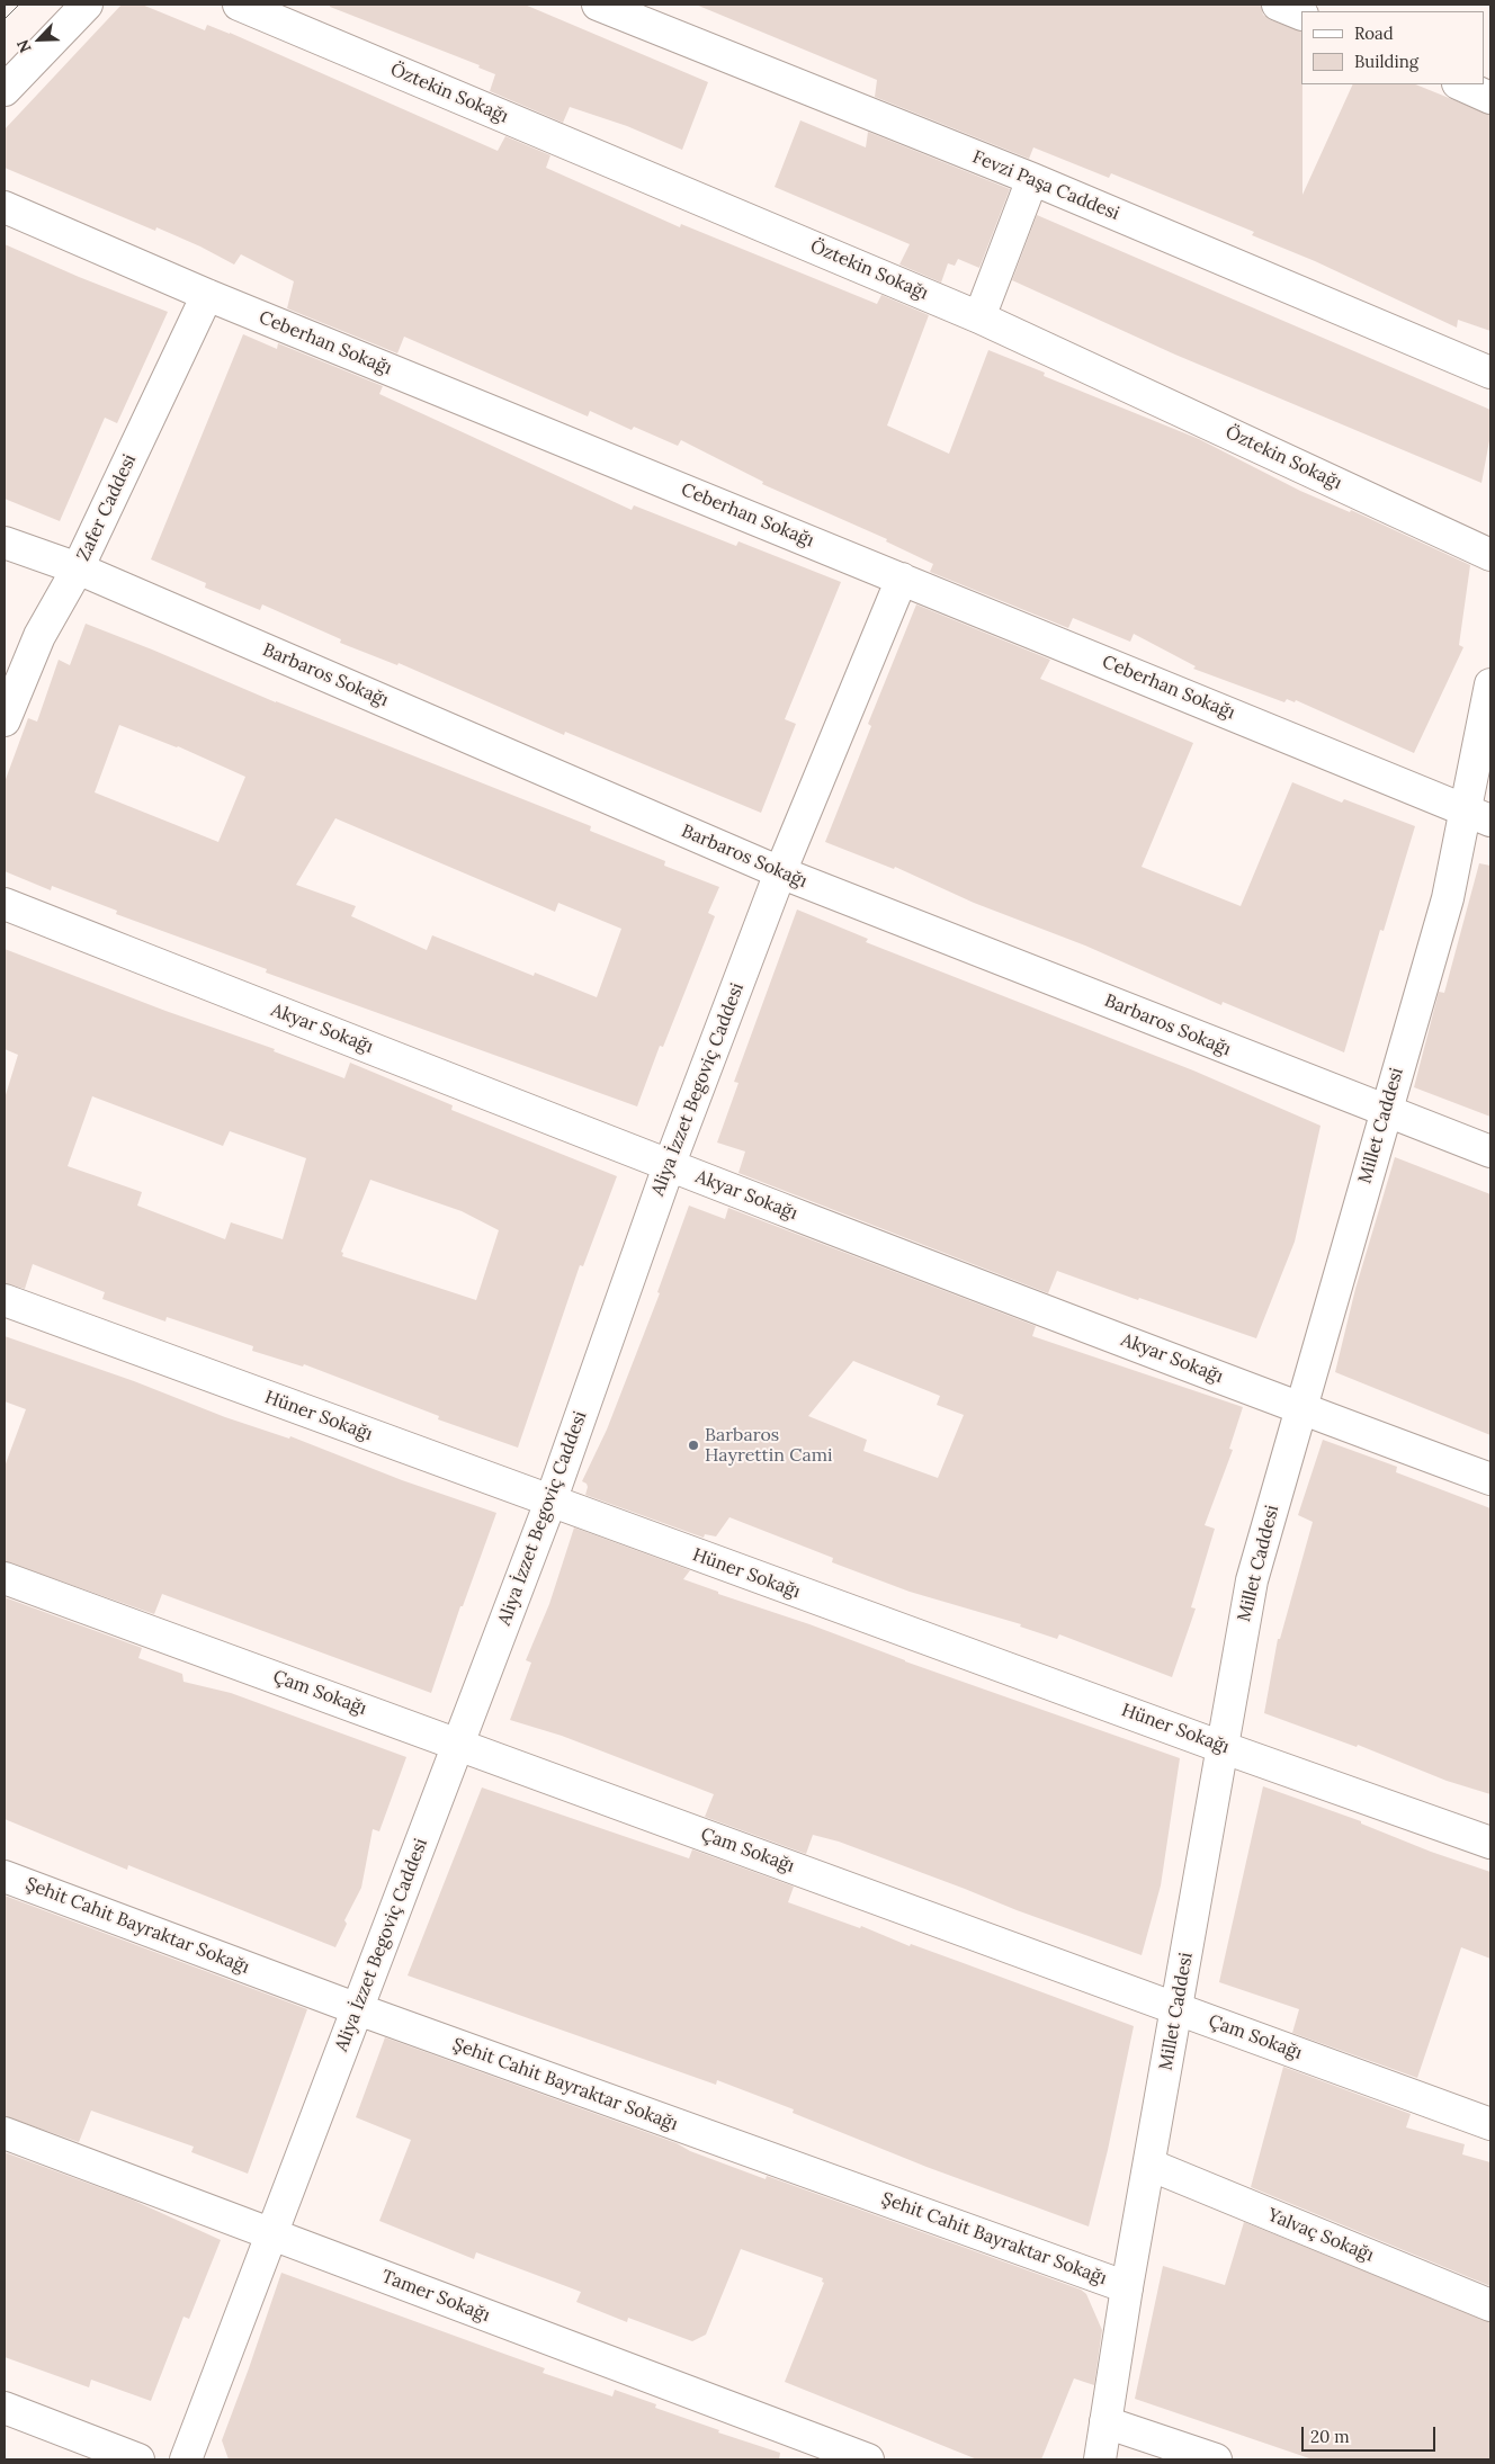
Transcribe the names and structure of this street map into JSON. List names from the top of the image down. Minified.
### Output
{"streets":{"street":["Öztekin Sokağı","Fevzi Paşa Caddesi","Ceberhan Sokağı","Zafer Caddesi","Barbaros Sokağı","Akyar Sokağı","Aliya İzzet Begoviç Caddesi","Millet Caddesi","Hüner Sokağı","Çam Sokağı","Şehit Cahit Bayraktar Sokağı","Yalvaç Sokağı","Tamer Sokağı"]},"crossings":[["Ceberhan Sokağı","Zafer Caddesi"],["Ceberhan Sokağı","Aliya İzzet Begoviç Caddesi"],["Ceberhan Sokağı","Millet Caddesi"],["Zafer Caddesi","Barbaros Sokağı"],["Barbaros Sokağı","Aliya İzzet Begoviç Caddesi"],["Barbaros Sokağı","Millet Caddesi"],["Akyar Sokağı","Aliya İzzet Begoviç Caddesi"],["Akyar Sokağı","Millet Caddesi"],["Aliya İzzet Begoviç Caddesi","Hüner Sokağı"],["Aliya İzzet Begoviç Caddesi","Çam Sokağı"],["Aliya İzzet Begoviç Caddesi","Şehit Cahit Bayraktar Sokağı"],["Aliya İzzet Begoviç Caddesi","Tamer Sokağı"],["Millet Caddesi","Hüner Sokağı"],["Millet Caddesi","Çam Sokağı"],["Millet Caddesi","Şehit Cahit Bayraktar Sokağı"],["Millet Caddesi","Yalvaç Sokağı"]],"places":["Barbaros Hayrettin Cami"],"legend":["Road","Building"],"scale_bar":"20 m","north":"bottom left"}
